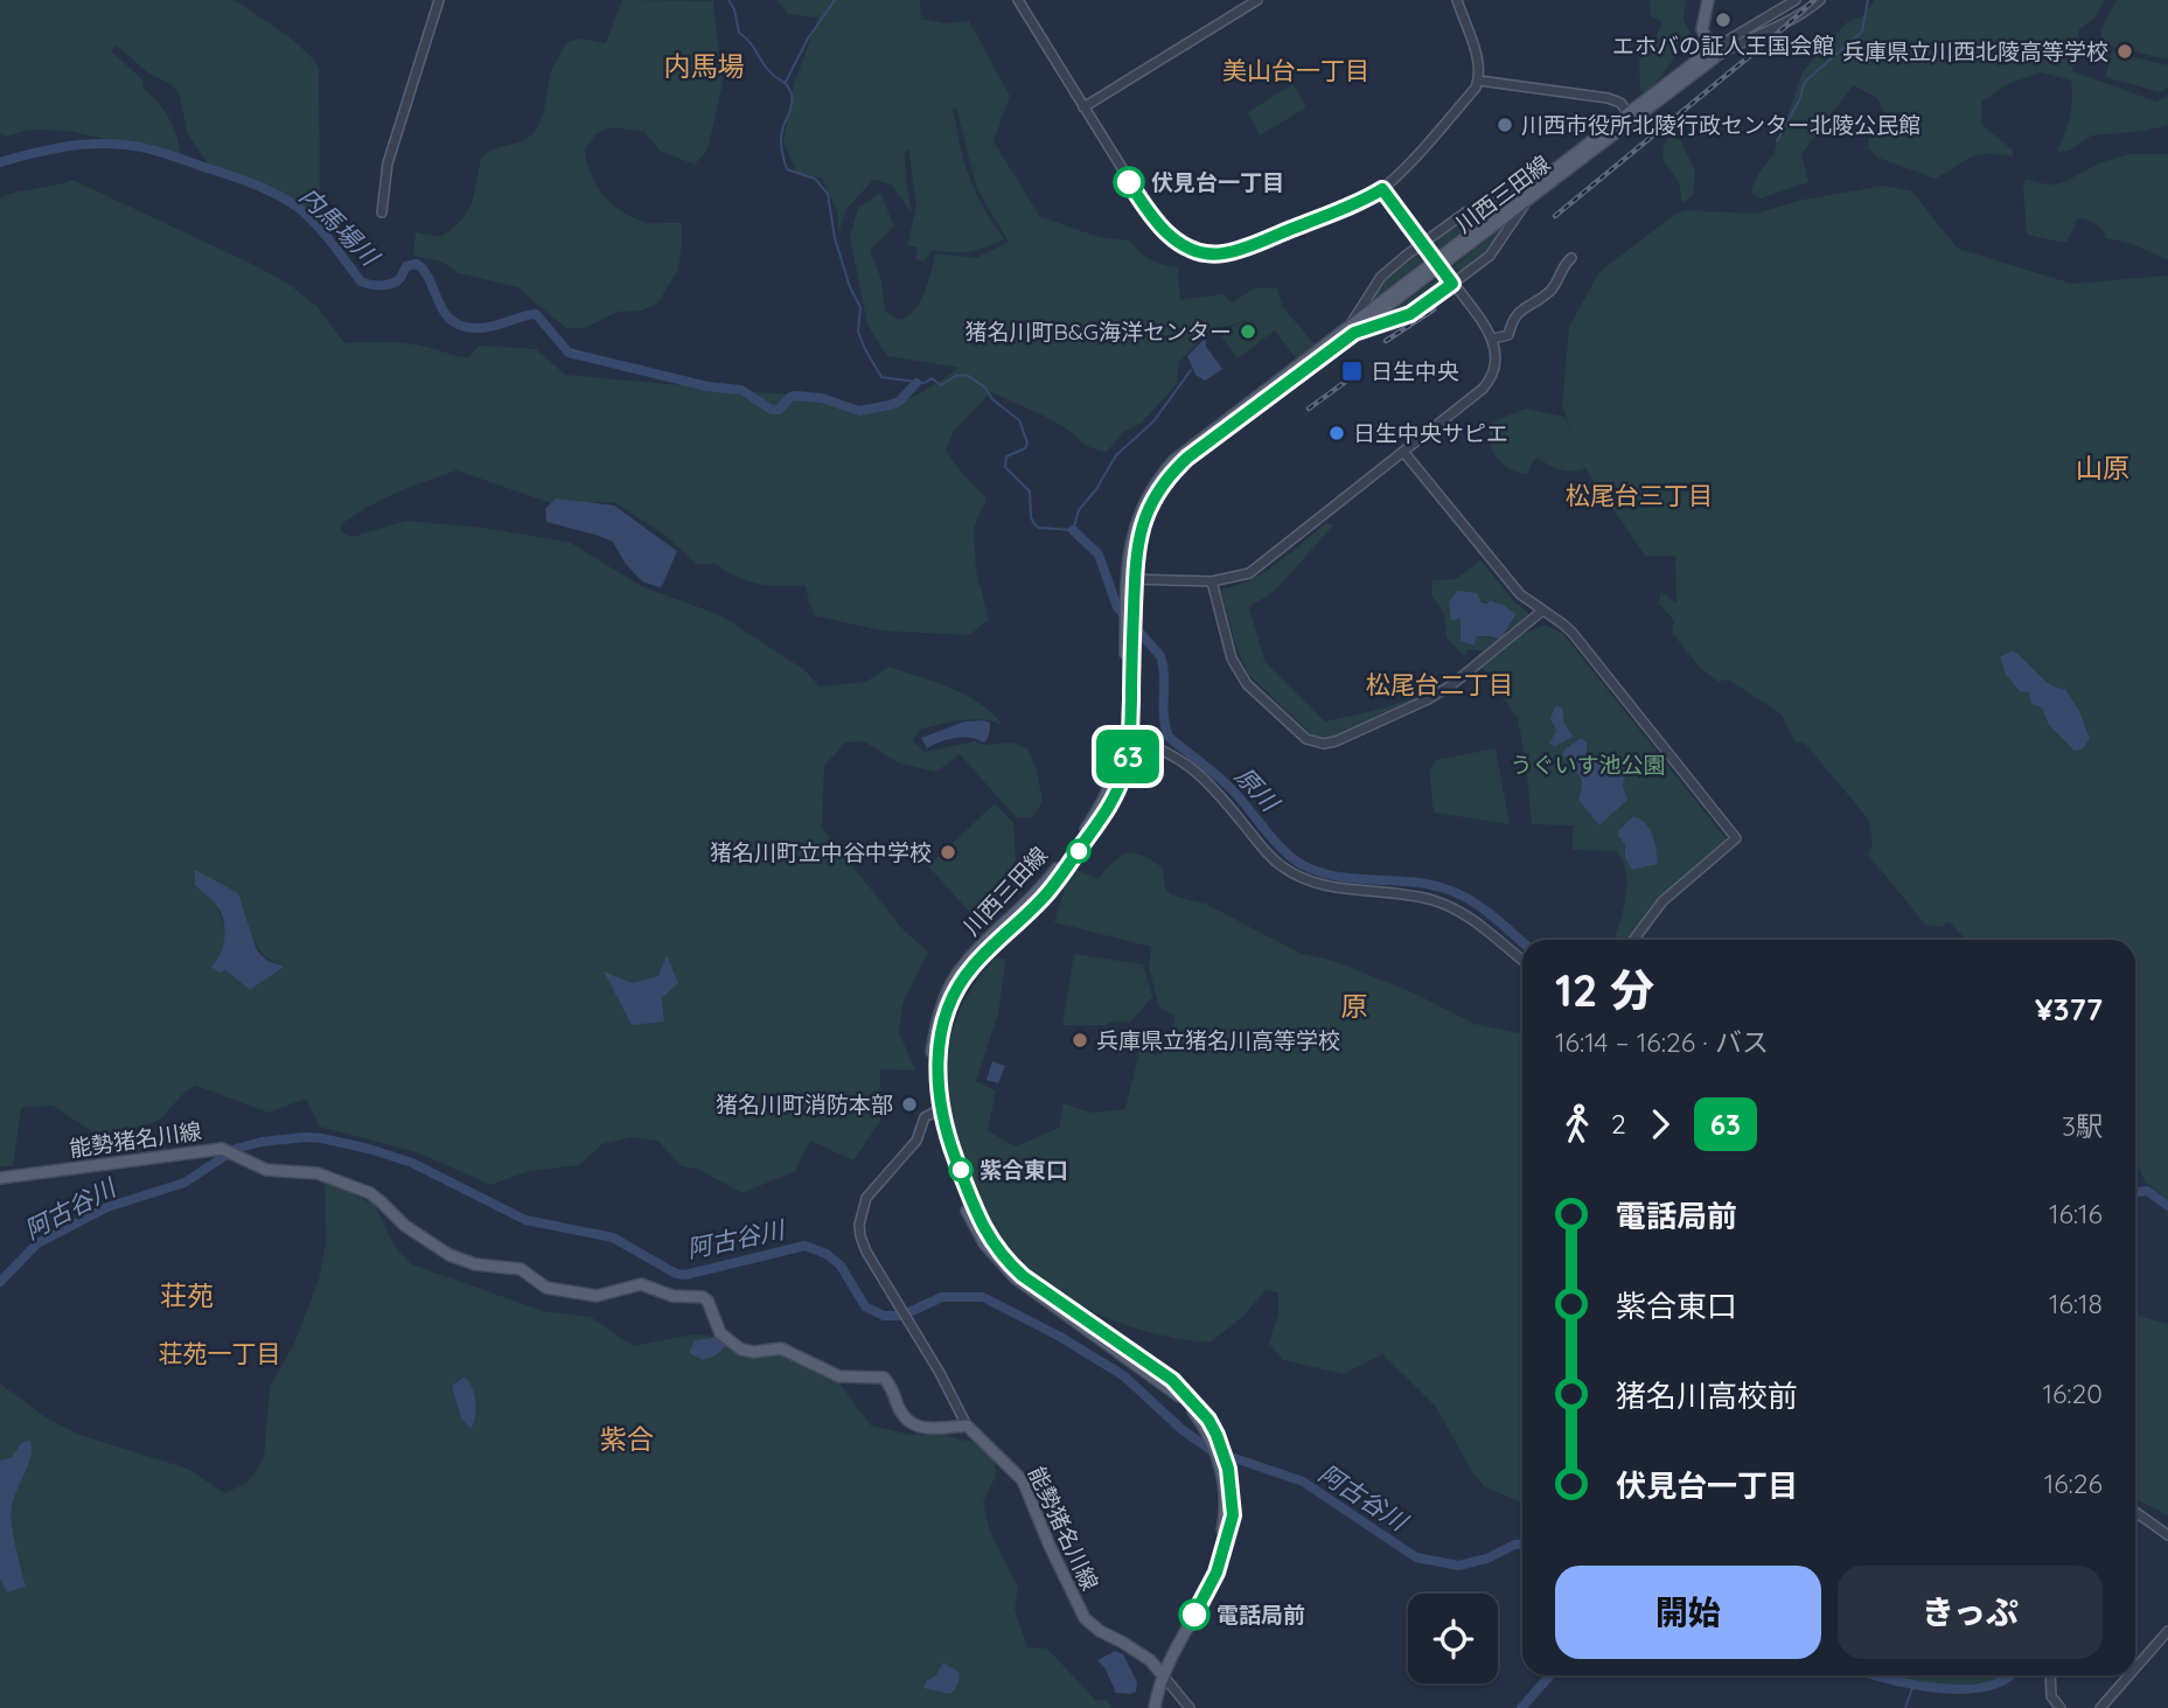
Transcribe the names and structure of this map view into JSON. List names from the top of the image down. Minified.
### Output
{"streets":{"main road":["川西三田線","能勢猪名川線"]},"crossings":[["川西三田線","能勢猪名川線"]],"districts":["内馬場","美山台一丁目","山原","松尾台三丁目","松尾台二丁目","原","荘苑","荘苑一丁目","紫合"],"water":["内馬場川","原川","阿古谷川"],"parks":["うぐいす池公園"],"places":{"other":["エホバの証人王国会館","兵庫県立川西北陵高等学校","川西市役所北陵行政センター北陵公民館","伏見台一丁目","猪名川町B&G海洋センター","日生中央サピエ","猪名川町立中谷中学校","兵庫県立猪名川高等学校","猪名川町消防本部","紫合東口","電話局前"],"transit":["日生中央"]},"lines":["bus line 63"],"page":{"on_map":"63","heading":["12 分","16:14 – 16:26 · バス","¥377"],"legs":["2","63","3駅"],"list":[{"name":"電話局前","value":"16:16"},{"name":"紫合東口","value":"16:18"},{"name":"猪名川高校前","value":"16:20"},{"name":"伏見台一丁目","value":"16:26"}],"buttons":["開始","きっぷ"]}}
